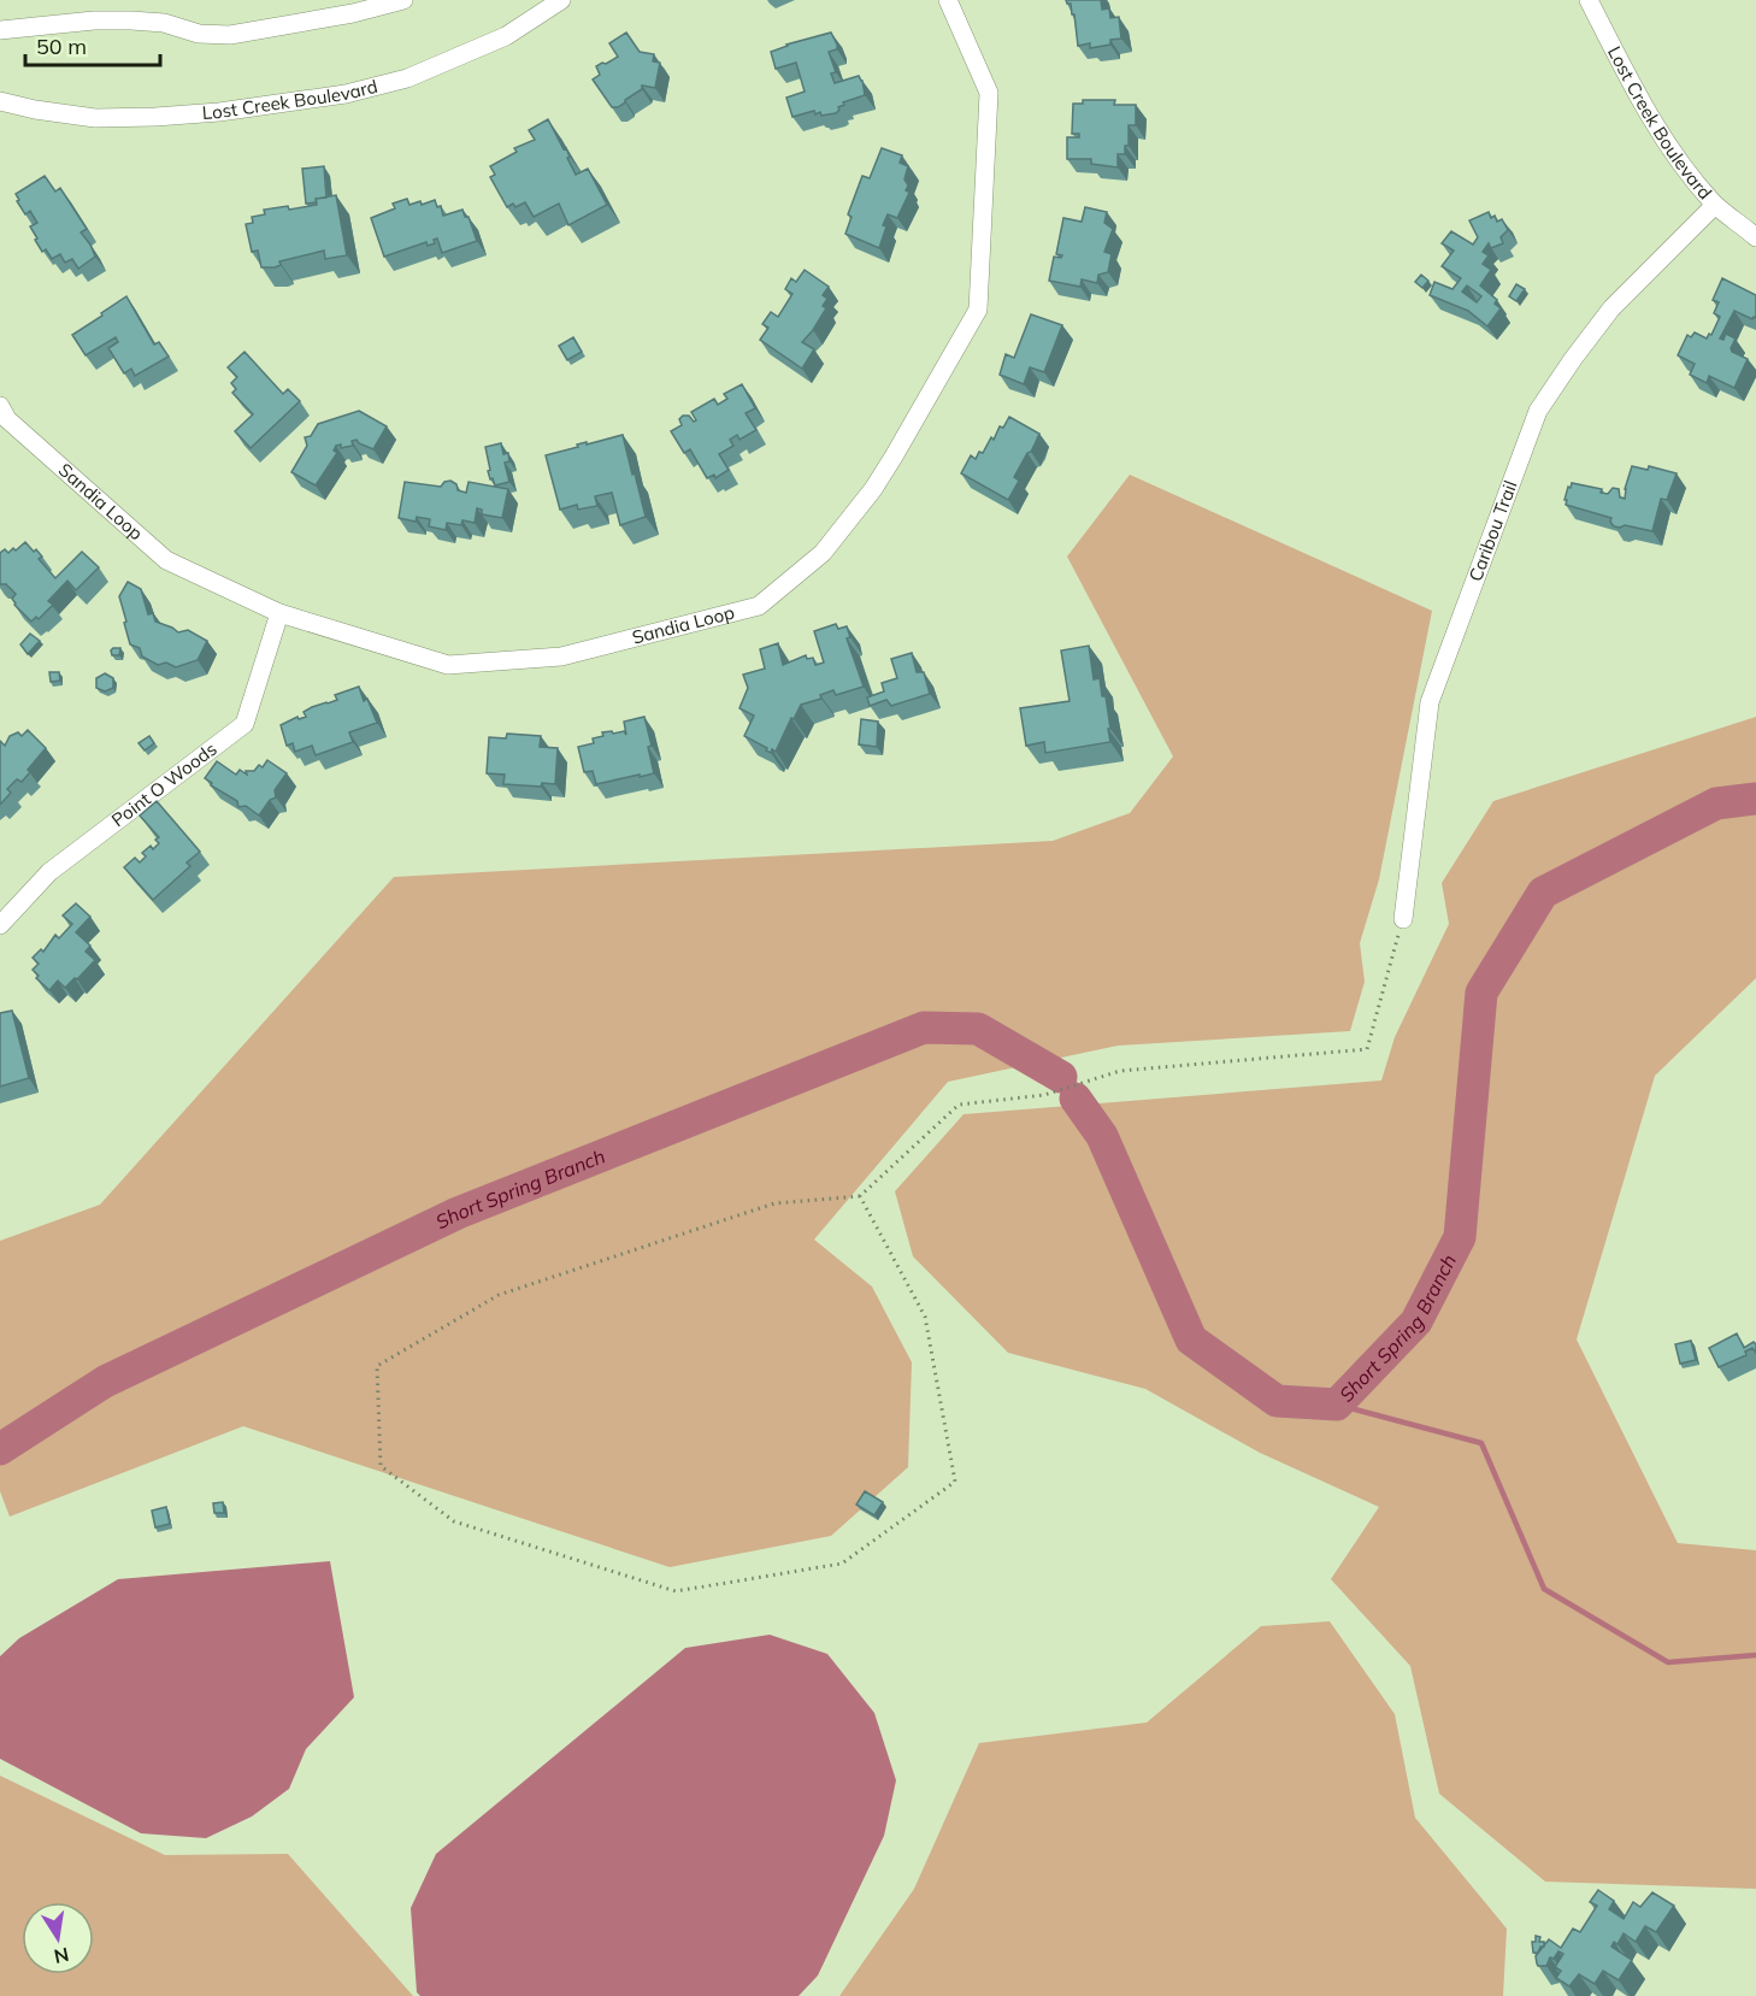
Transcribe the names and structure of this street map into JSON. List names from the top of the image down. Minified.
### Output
{"streets":{"street":["Lost Creek Boulevard","Sandia Loop","Caribou Trail","Point O Woods"]},"crossings":[["Lost Creek Boulevard","Caribou Trail"],["Sandia Loop","Point O Woods"]],"water":["Short Spring Branch"],"scale_bar":"50 m","north":"bottom"}
